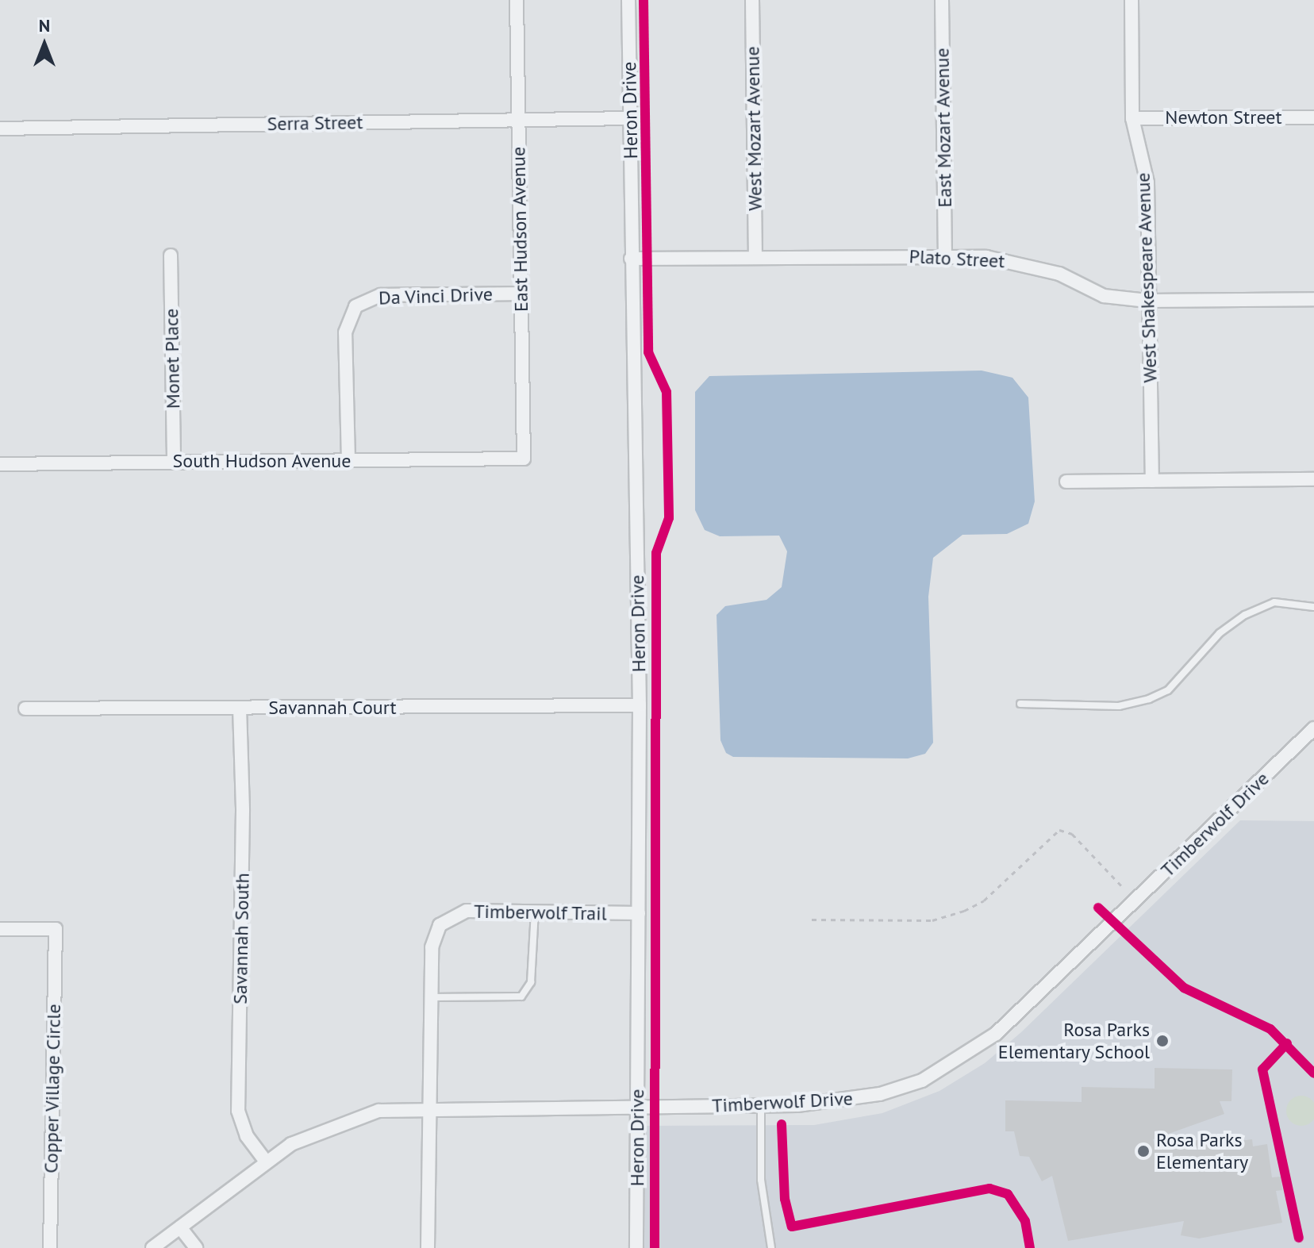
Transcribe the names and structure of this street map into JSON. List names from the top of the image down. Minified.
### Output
{"streets":{"street":["Heron Drive","Newton Street","Serra Street","East Mozart Avenue","West Mozart Avenue","East Hudson Avenue","Plato Street","West Shakespeare Avenue","Da Vinci Drive","Monet Place","South Hudson Avenue","Savannah Court","Timberwolf Drive","Timberwolf Trail","Savannah South","Copper Village Circle"]},"crossings":[["Heron Drive","Serra Street"],["Heron Drive","Plato Street"],["Heron Drive","Savannah Court"],["Heron Drive","Timberwolf Drive"],["Heron Drive","Timberwolf Trail"],["Newton Street","West Shakespeare Avenue"],["Serra Street","East Hudson Avenue"],["East Mozart Avenue","Plato Street"],["West Mozart Avenue","Plato Street"],["East Hudson Avenue","Da Vinci Drive"],["East Hudson Avenue","South Hudson Avenue"],["Plato Street","West Shakespeare Avenue"],["Da Vinci Drive","South Hudson Avenue"],["Monet Place","South Hudson Avenue"],["Savannah Court","Savannah South"],["Timberwolf Drive","Timberwolf Trail"],["Timberwolf Drive","Savannah South"]],"places":["Rosa Parks Elementary School","Rosa Parks Elementary"],"north":"top"}
